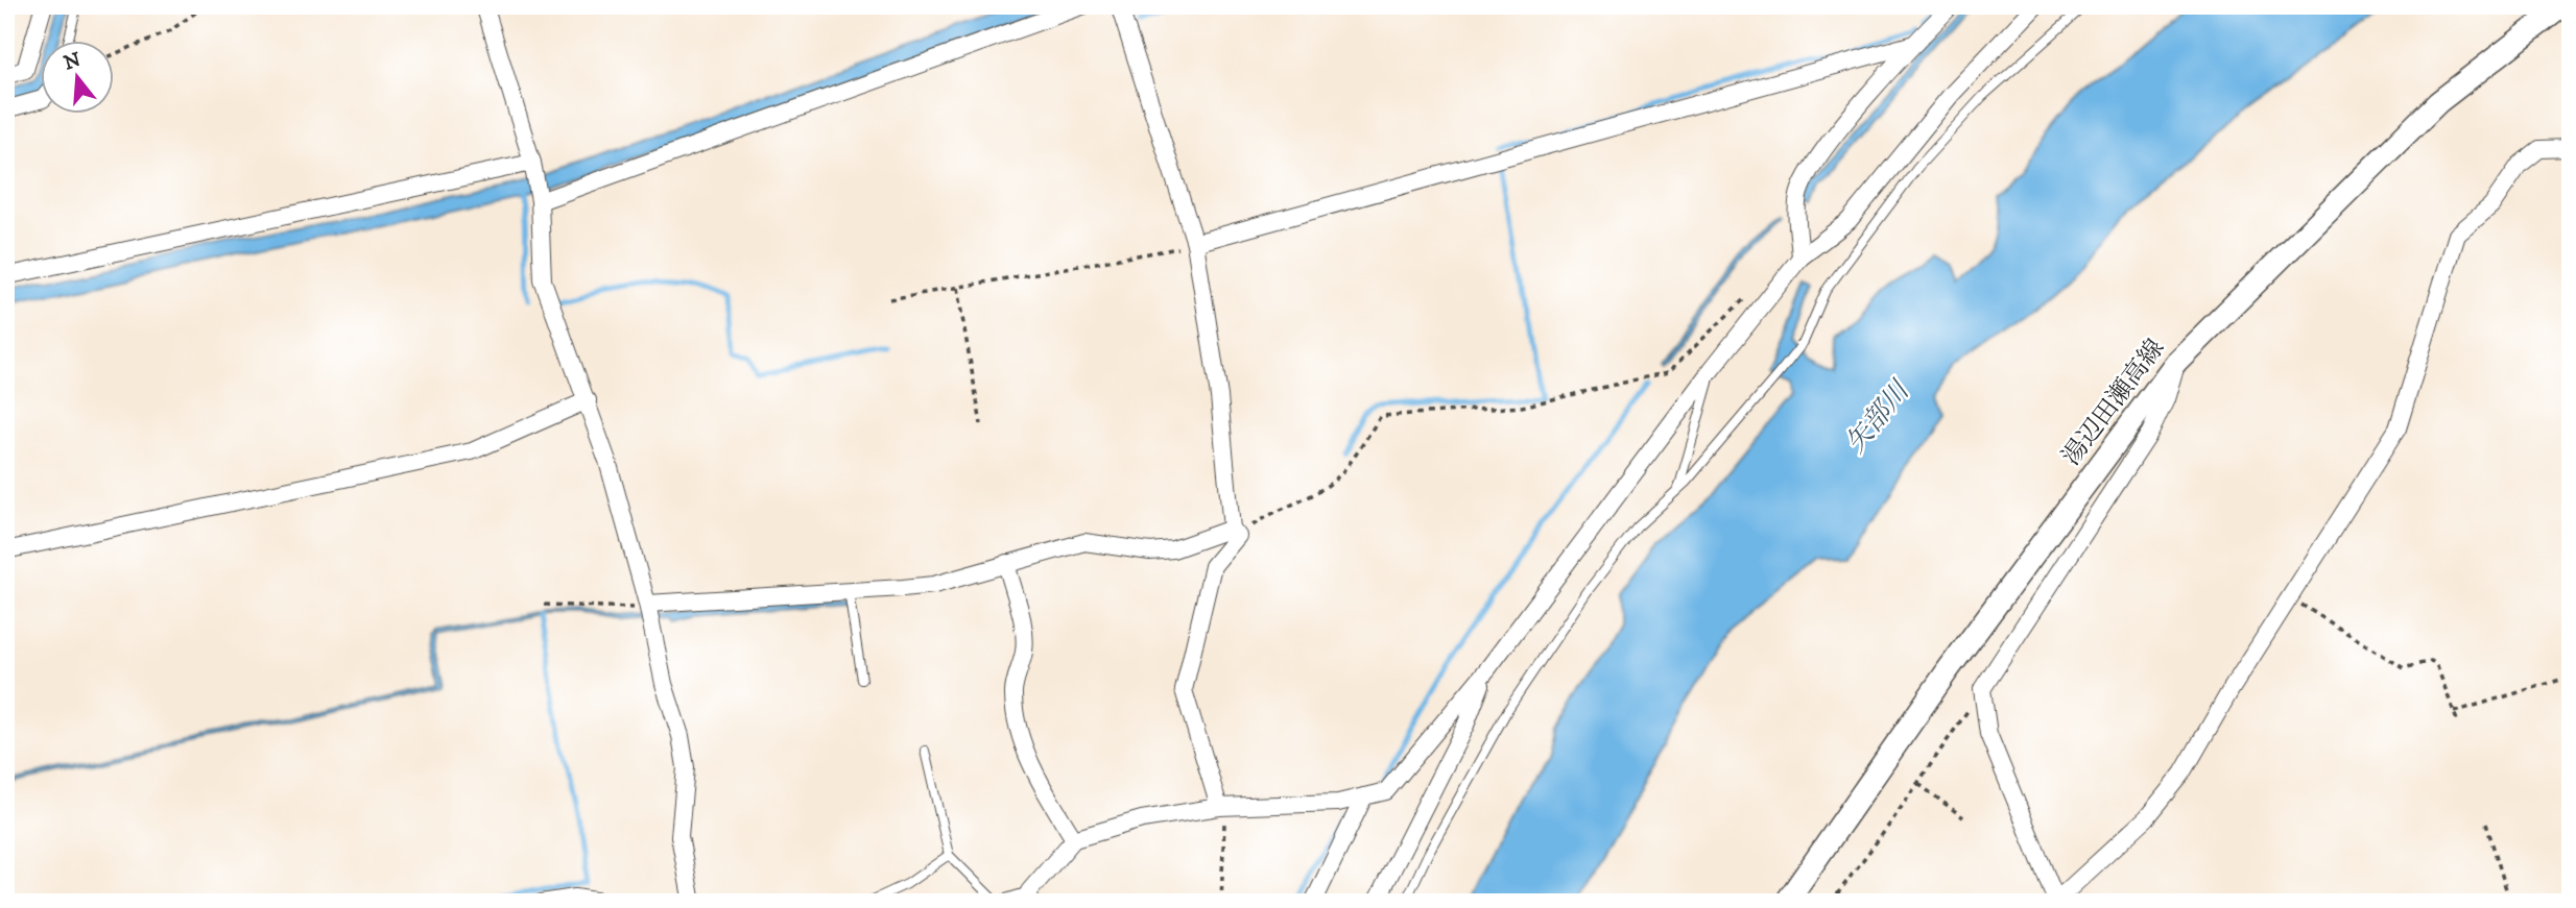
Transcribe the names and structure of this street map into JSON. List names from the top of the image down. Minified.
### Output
{"streets":{"main road":["湯辺田瀬高線"]},"water":["矢部川"],"north":"top"}
